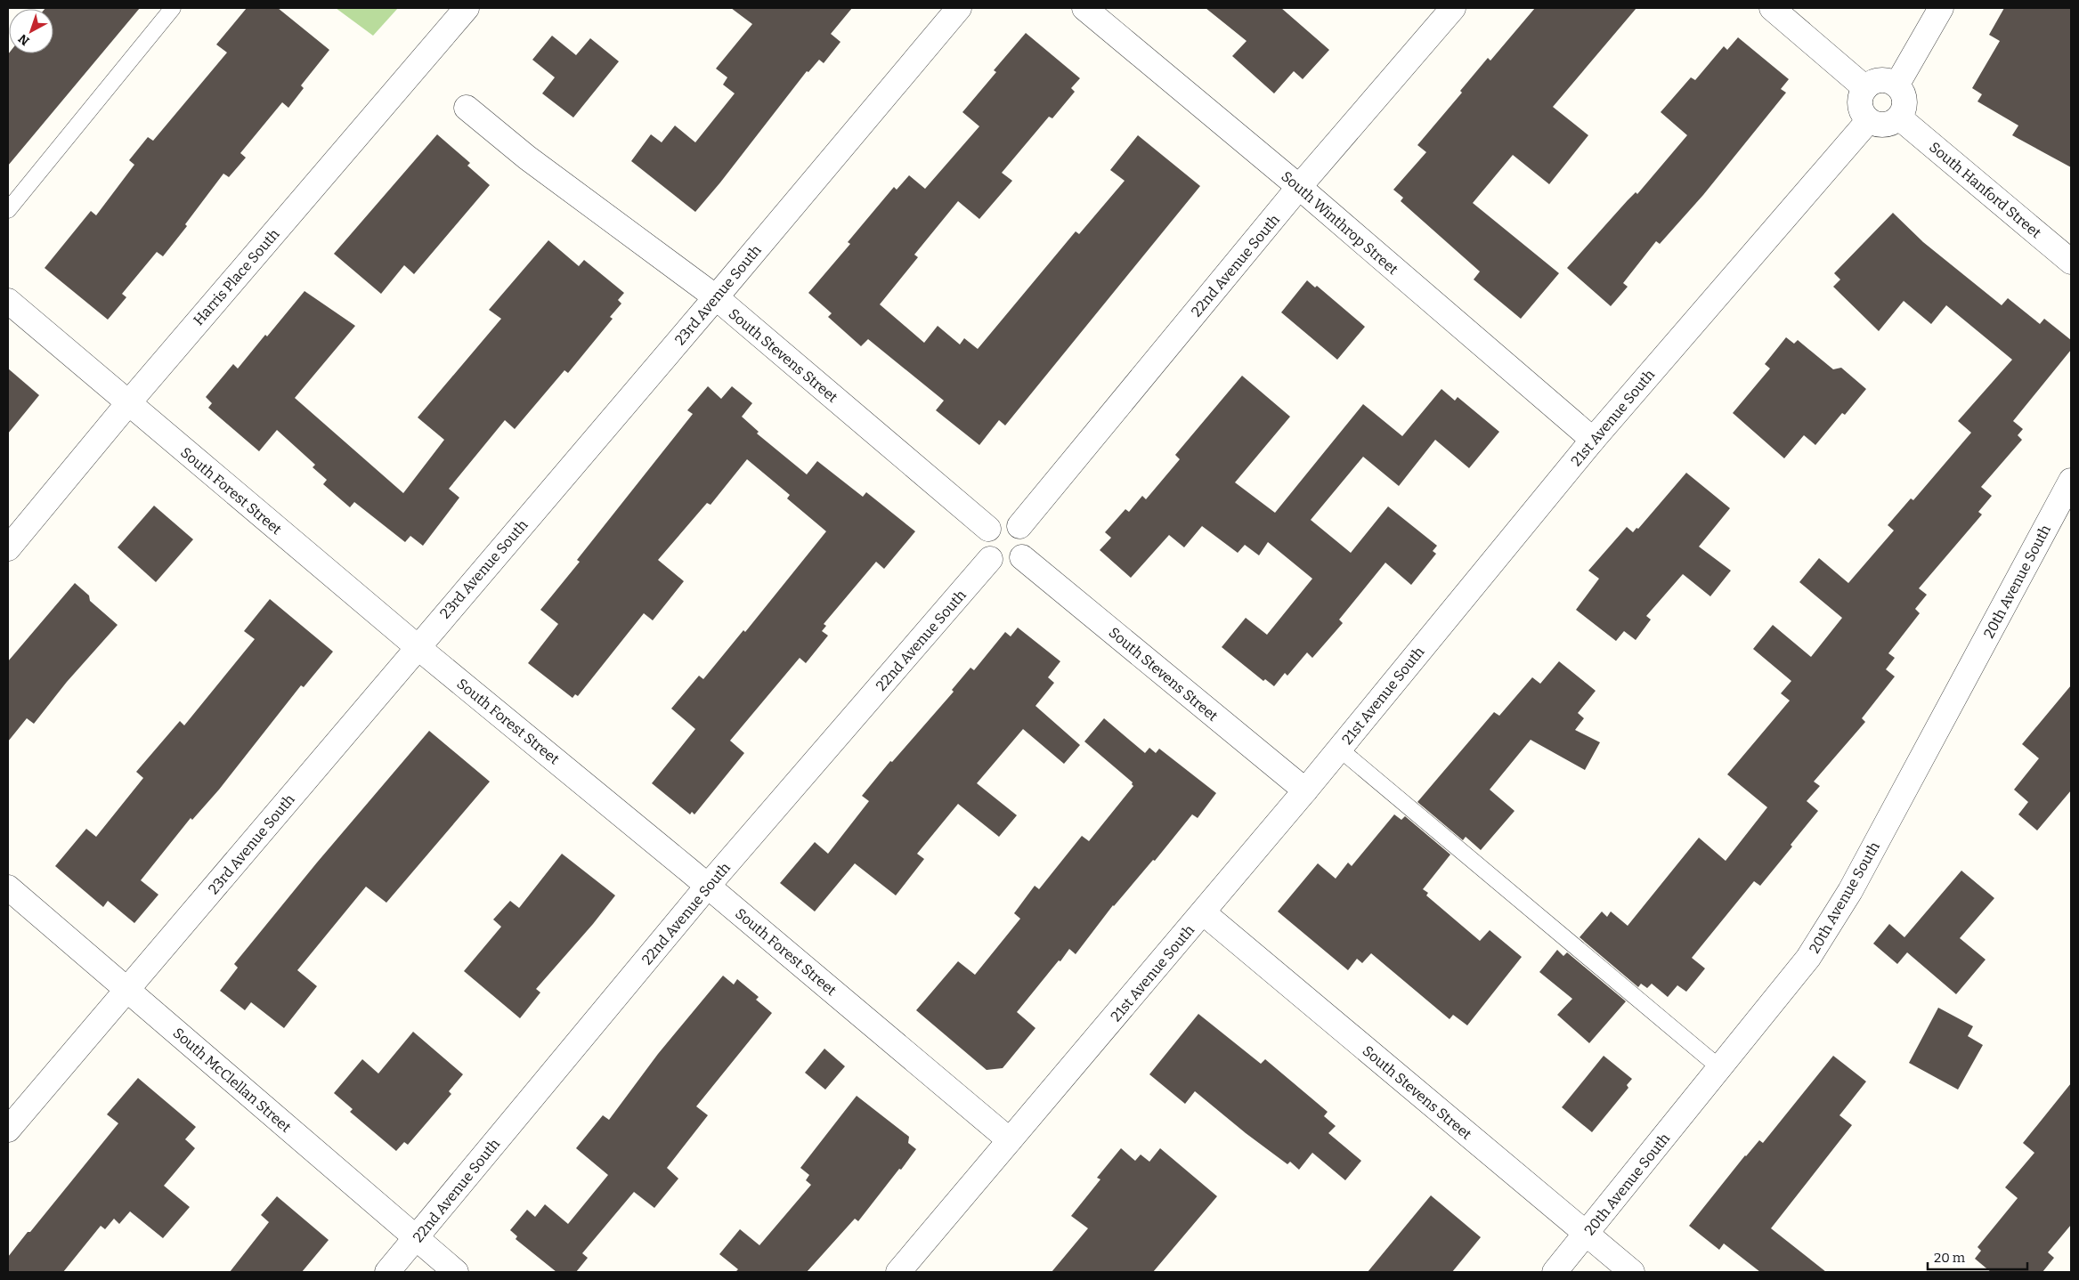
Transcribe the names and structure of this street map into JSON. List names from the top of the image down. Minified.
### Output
{"streets":{"street":["South Hanford Street","South Winthrop Street","22nd Avenue South","Harris Place South","23rd Avenue South","South Stevens Street","21st Avenue South","South Forest Street","20th Avenue South","South McClellan Street"]},"crossings":[["South Hanford Street","21st Avenue South"],["South Winthrop Street","22nd Avenue South"],["South Winthrop Street","21st Avenue South"],["22nd Avenue South","South Stevens Street"],["22nd Avenue South","South Forest Street"],["22nd Avenue South","South McClellan Street"],["Harris Place South","South Forest Street"],["23rd Avenue South","South Stevens Street"],["23rd Avenue South","South Forest Street"],["23rd Avenue South","South McClellan Street"],["South Stevens Street","21st Avenue South"],["South Stevens Street","20th Avenue South"],["21st Avenue South","South Forest Street"]],"scale_bar":"20 m","north":"bottom left"}
